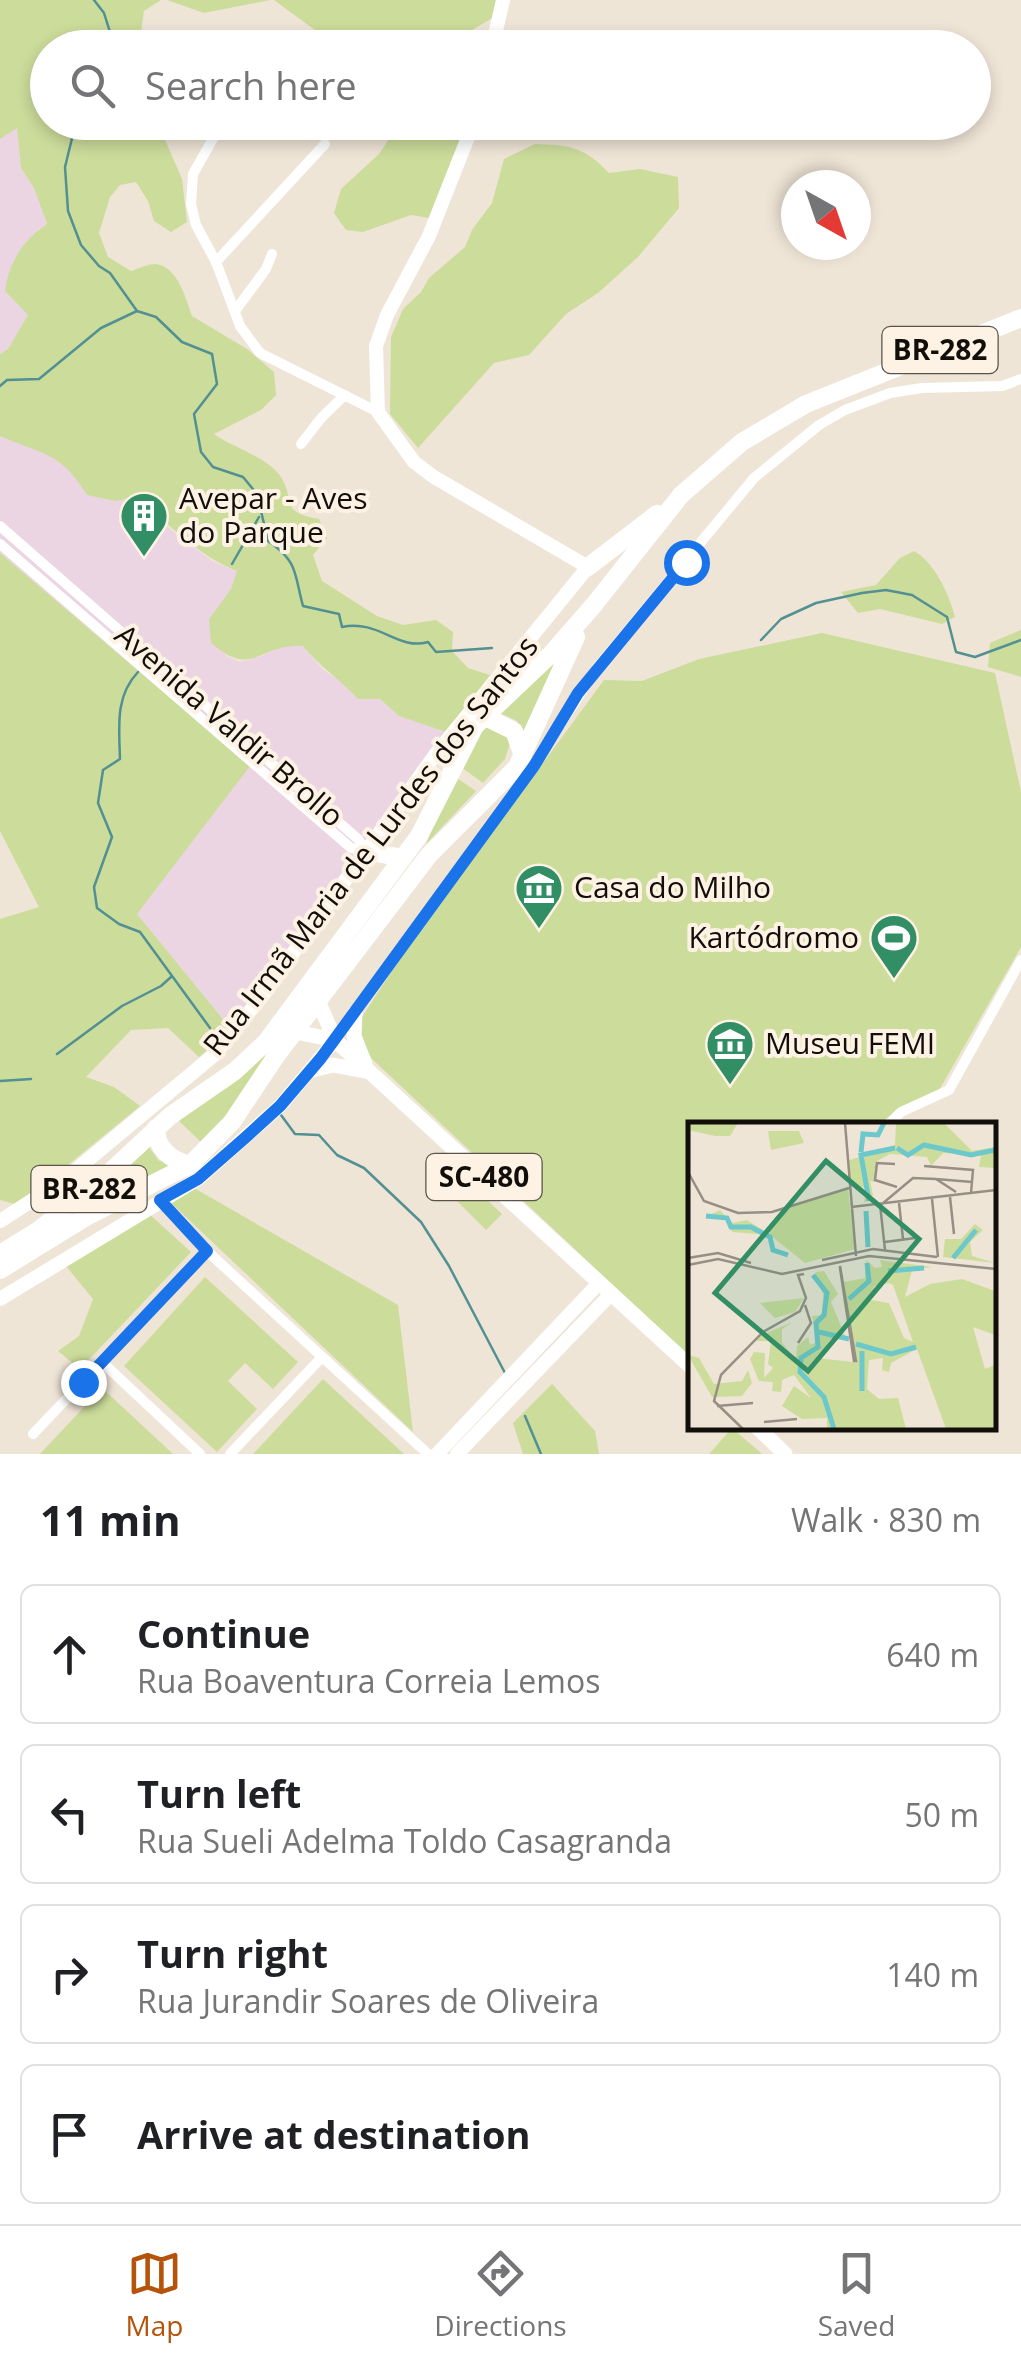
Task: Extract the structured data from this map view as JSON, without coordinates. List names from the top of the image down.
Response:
{
  "streets": {
    "highway": ["BR-282"],
    "main road": ["SC-480"],
    "street": ["Avenida Valdir Brollo", "Rua Irmã Maria de Lurdes dos Santos"]
  },
  "crossings": [
    ["BR-282", "SC-480"],
    ["Avenida Valdir Brollo", "Rua Irmã Maria de Lurdes dos Santos"]
  ],
  "places": {
    "building": ["Avepar - Aves do Parque"],
    "museum": ["Casa do Milho", "Museu FEMI"],
    "sports": ["Kartódromo"]
  },
  "north": "bottom right",
  "page": {
    "search": "Search here",
    "heading": ["11 min", "Walk · 830 m"],
    "list": [
      ["Continue", "Rua Boaventura Correia Lemos", "640 m"],
      ["Turn left", "Rua Sueli Adelma Toldo Casagranda", "50 m"],
      ["Turn right", "Rua Jurandir Soares de Oliveira", "140 m"],
      "Arrive at destination"
    ],
    "nav": ["Map", "Directions", "Saved"]
  }
}
